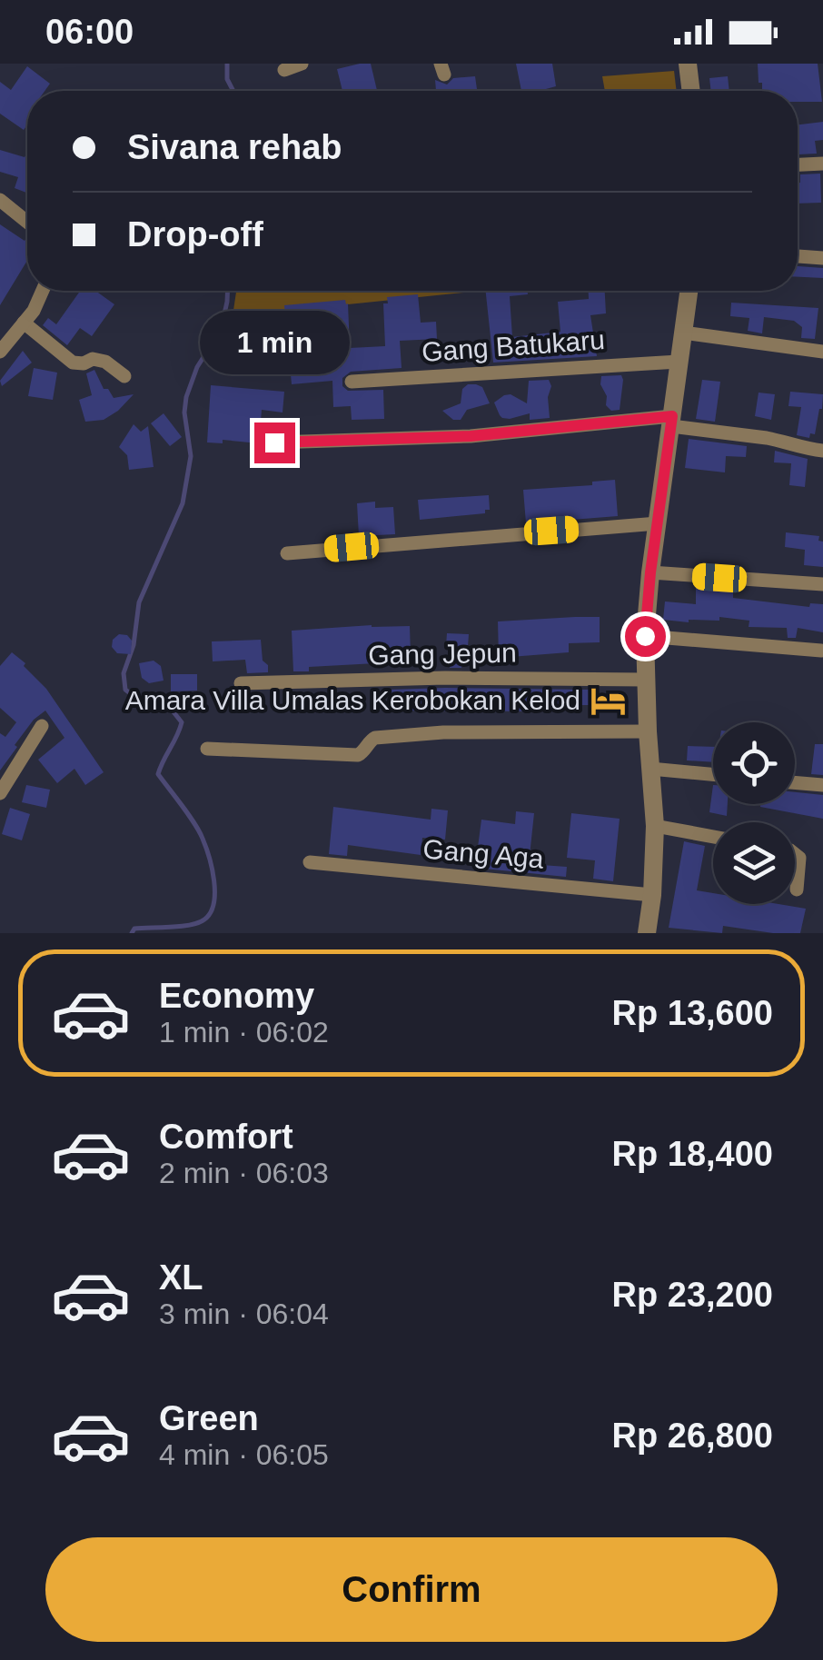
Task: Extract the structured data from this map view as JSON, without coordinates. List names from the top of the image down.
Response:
{
  "streets": {
    "street": ["Gang Batukaru", "Gang Jepun", "Gang Aga"]
  },
  "places": {
    "hotel": ["Amara Villa Umalas Kerobokan Kelod"]
  },
  "page": {
    "status": "06:00",
    "banner": ["Sivana rehab", "Drop-off"],
    "bubble": "1 min",
    "list": [
      {
        "name": "Economy",
        "note": "1 min · 06:02",
        "value": "Rp 13,600"
      },
      {
        "name": "Comfort",
        "note": "2 min · 06:03",
        "value": "Rp 18,400"
      },
      {
        "name": "XL",
        "note": "3 min · 06:04",
        "value": "Rp 23,200"
      },
      {
        "name": "Green",
        "note": "4 min · 06:05",
        "value": "Rp 26,800"
      }
    ],
    "buttons": "Confirm"
  }
}
